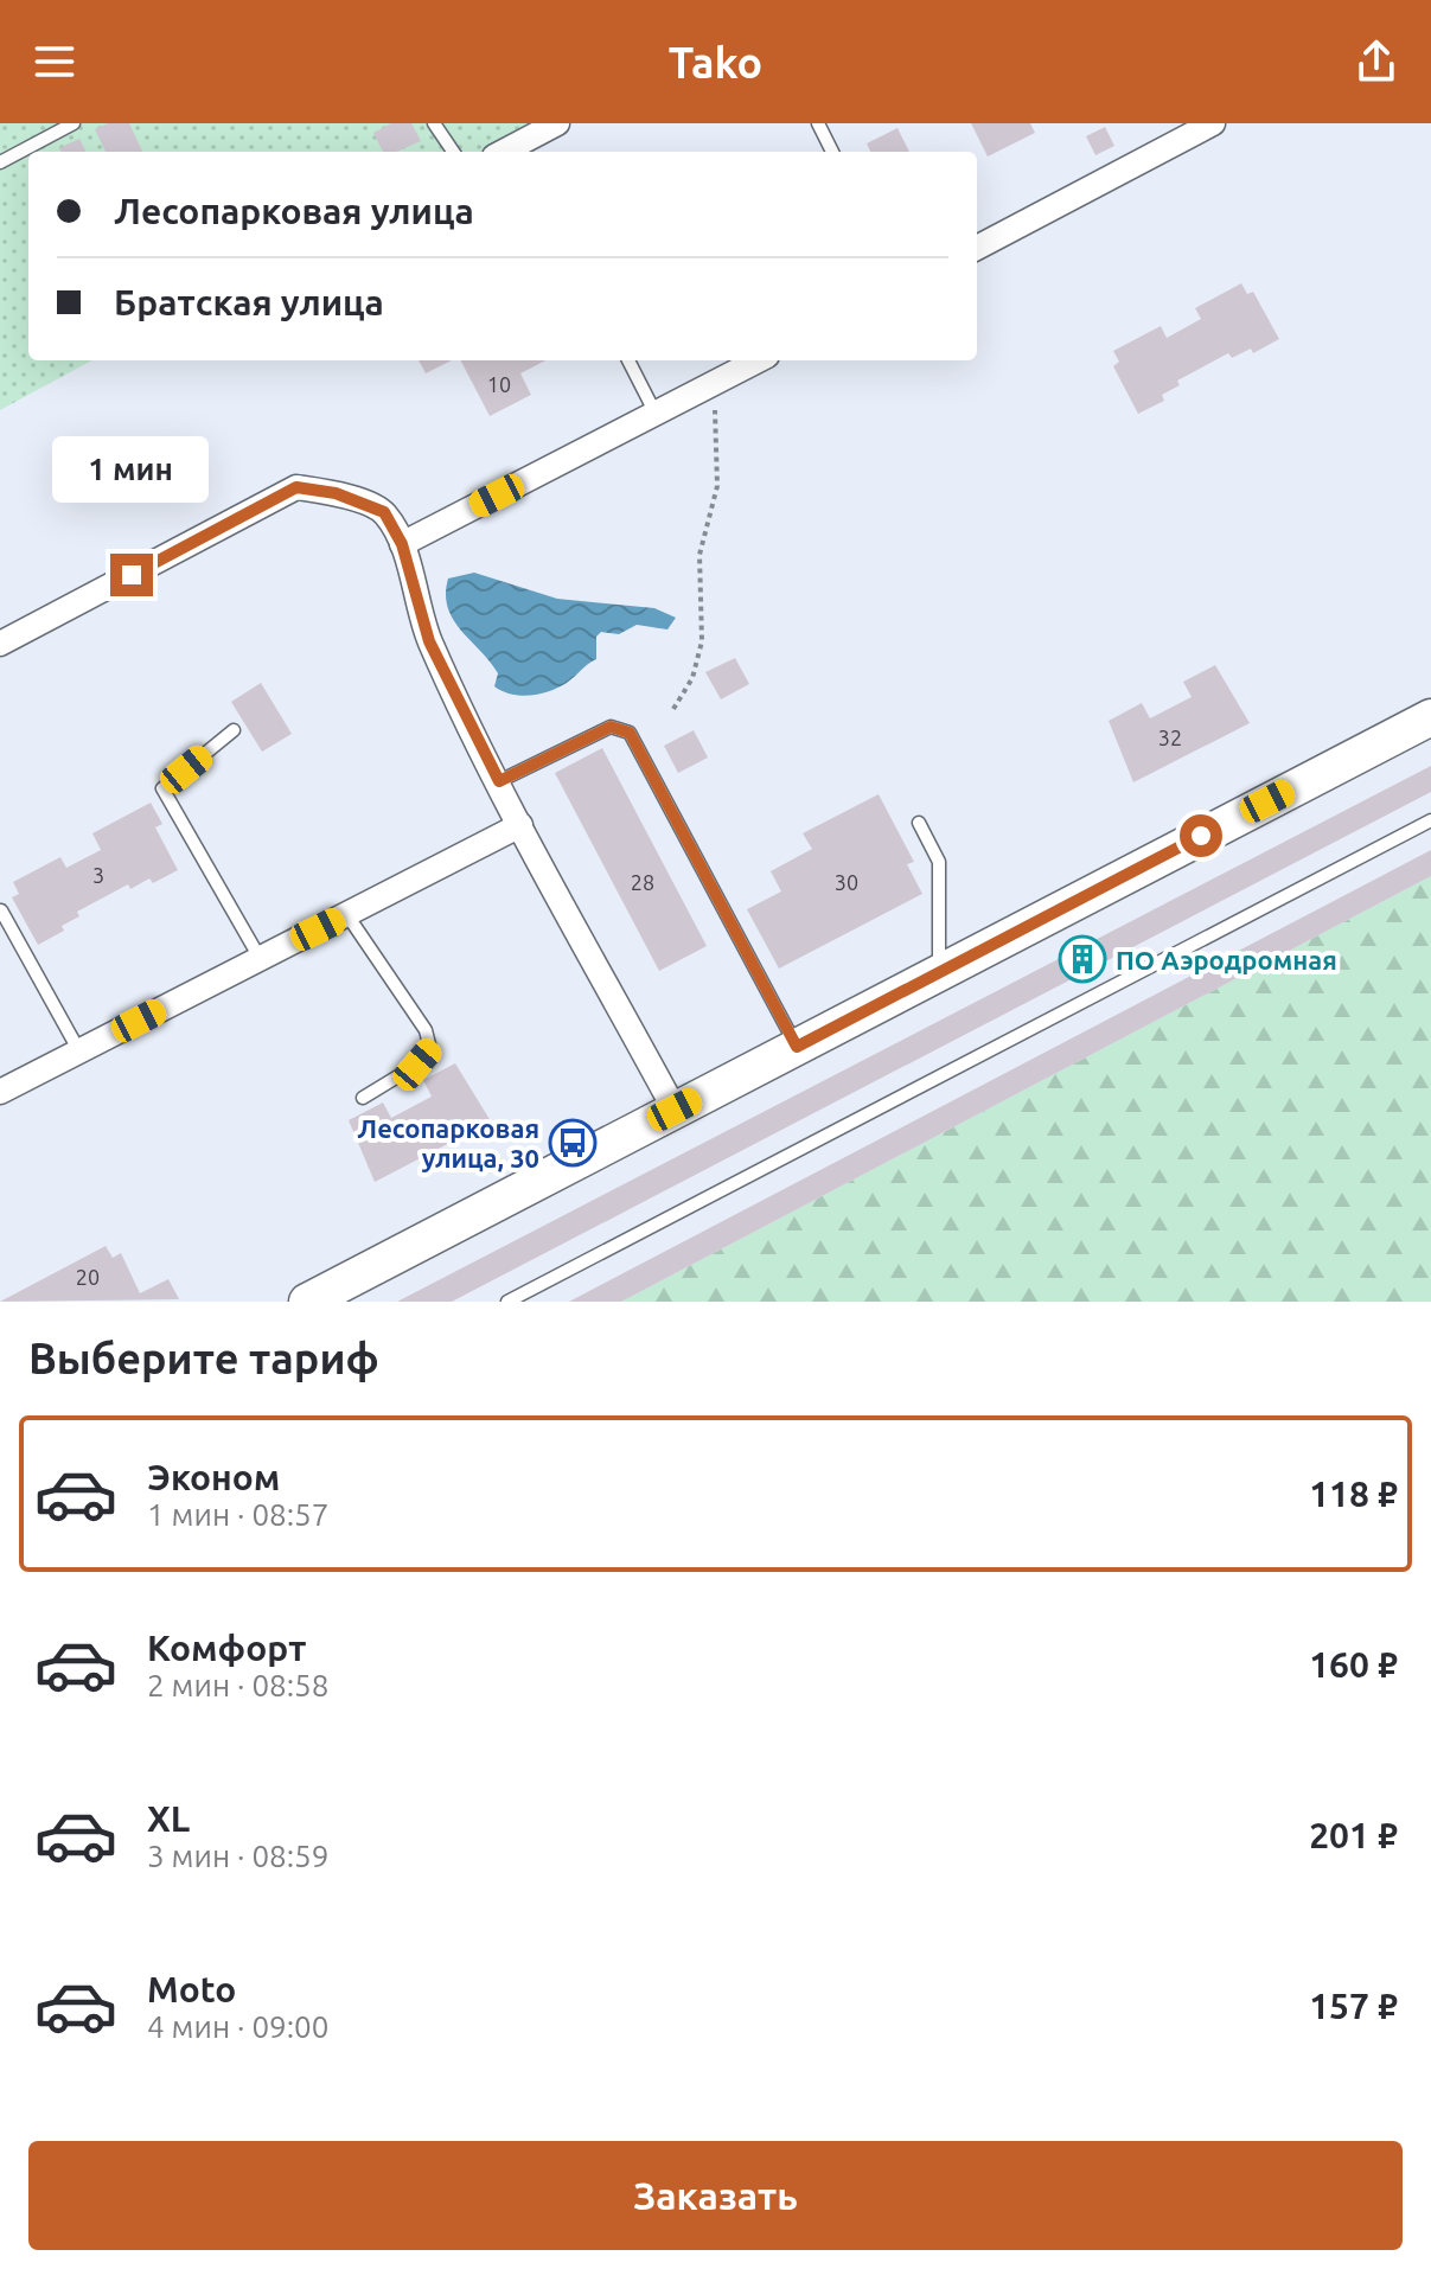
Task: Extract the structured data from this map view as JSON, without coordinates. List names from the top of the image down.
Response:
{
  "places": {
    "building": ["ПО Аэродромная"],
    "bus stop": ["Лесопарковая улица, 30"]
  },
  "house_numbers": [
    "10",
    "32",
    "3",
    "28",
    "30",
    "20"
  ],
  "page": {
    "header": "Tako",
    "banner": ["Лесопарковая улица", "Братская улица"],
    "bubble": "1 мин",
    "heading": "Выберите тариф",
    "list": [
      {
        "name": "Эконом",
        "note": "1 мин · 08:57",
        "value": "118 ₽"
      },
      {
        "name": "Комфорт",
        "note": "2 мин · 08:58",
        "value": "160 ₽"
      },
      {
        "name": "XL",
        "note": "3 мин · 08:59",
        "value": "201 ₽"
      },
      {
        "name": "Moto",
        "note": "4 мин · 09:00",
        "value": "157 ₽"
      }
    ],
    "buttons": "Заказать"
  }
}
